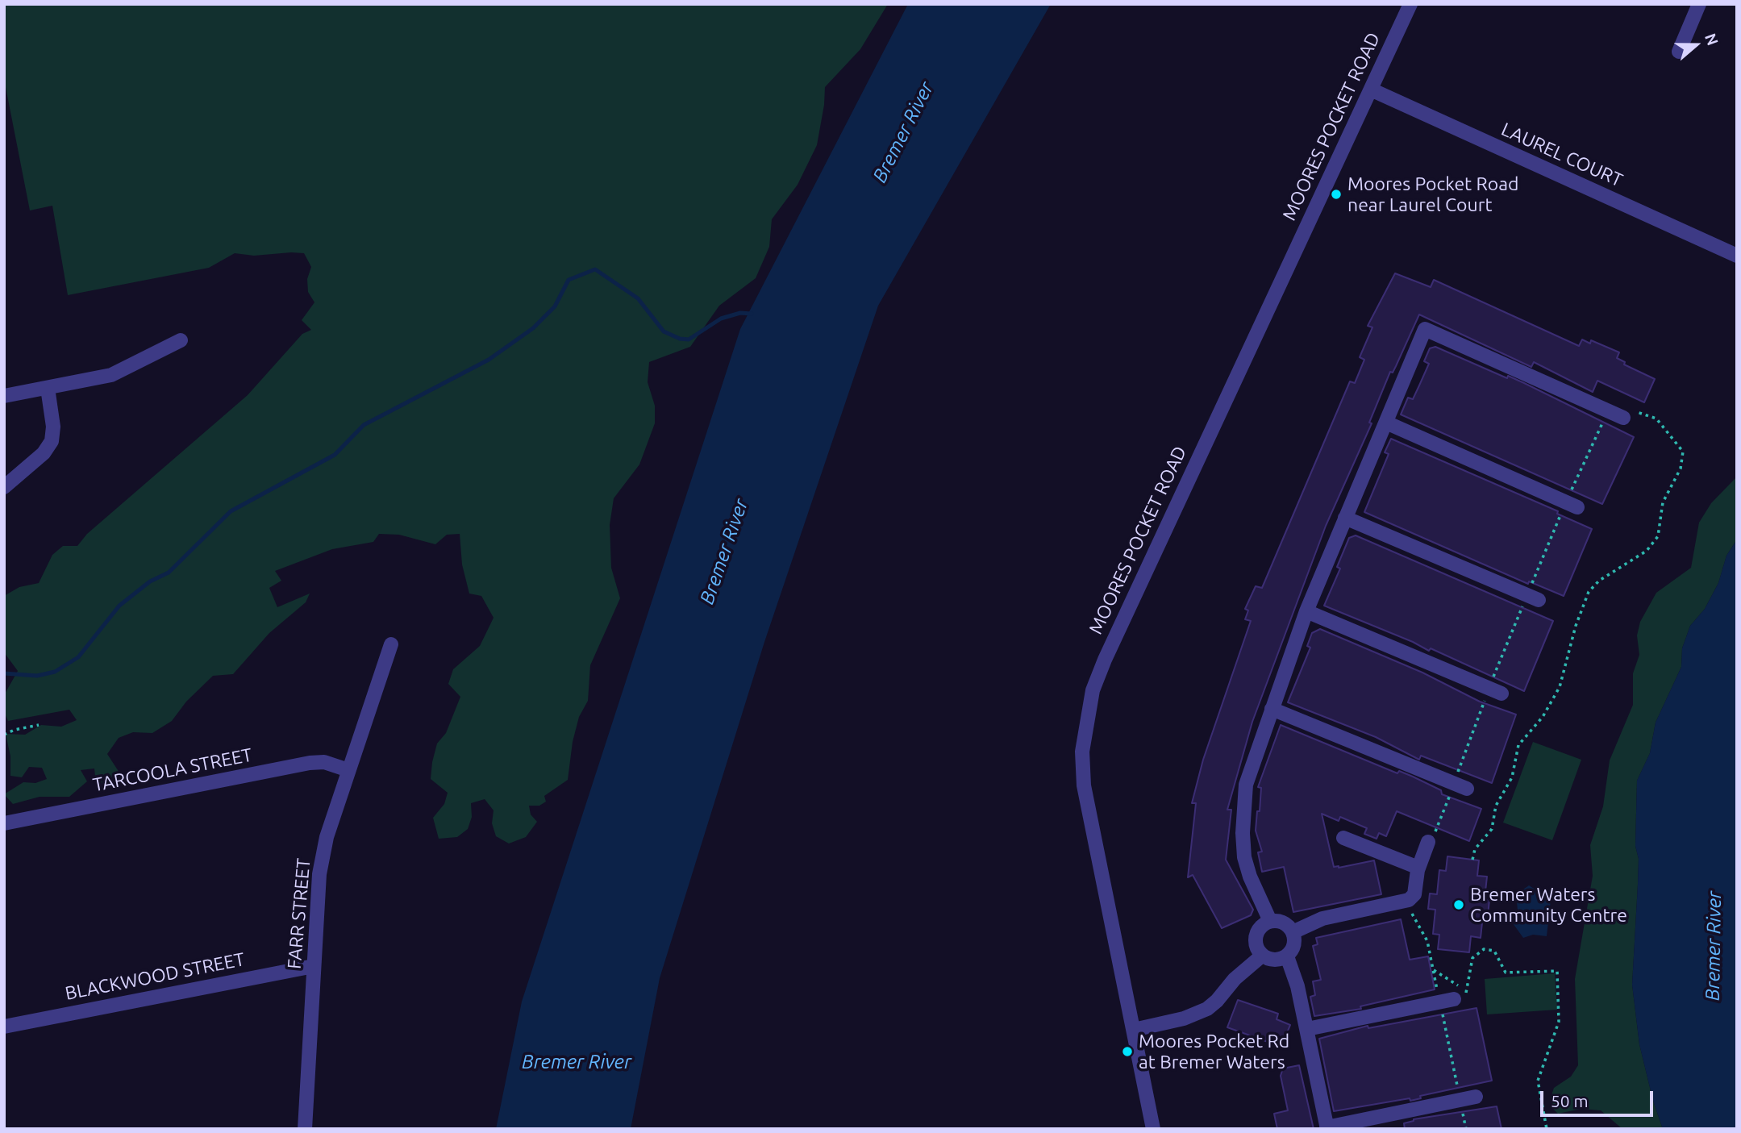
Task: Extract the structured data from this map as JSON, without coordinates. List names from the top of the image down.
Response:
{
  "streets": {
    "street": [
      "MOORES POCKET ROAD",
      "LAUREL COURT",
      "TARCOOLA STREET",
      "FARR STREET",
      "BLACKWOOD STREET"
    ]
  },
  "crossings": [
    ["MOORES POCKET ROAD", "LAUREL COURT"],
    ["TARCOOLA STREET", "FARR STREET"],
    ["FARR STREET", "BLACKWOOD STREET"]
  ],
  "water": ["Bremer River"],
  "places": ["Moores Pocket Road near Laurel Court", "Bremer Waters Community Centre", "Moores Pocket Rd at Bremer Waters"],
  "scale_bar": "50 m",
  "north": "right"
}
